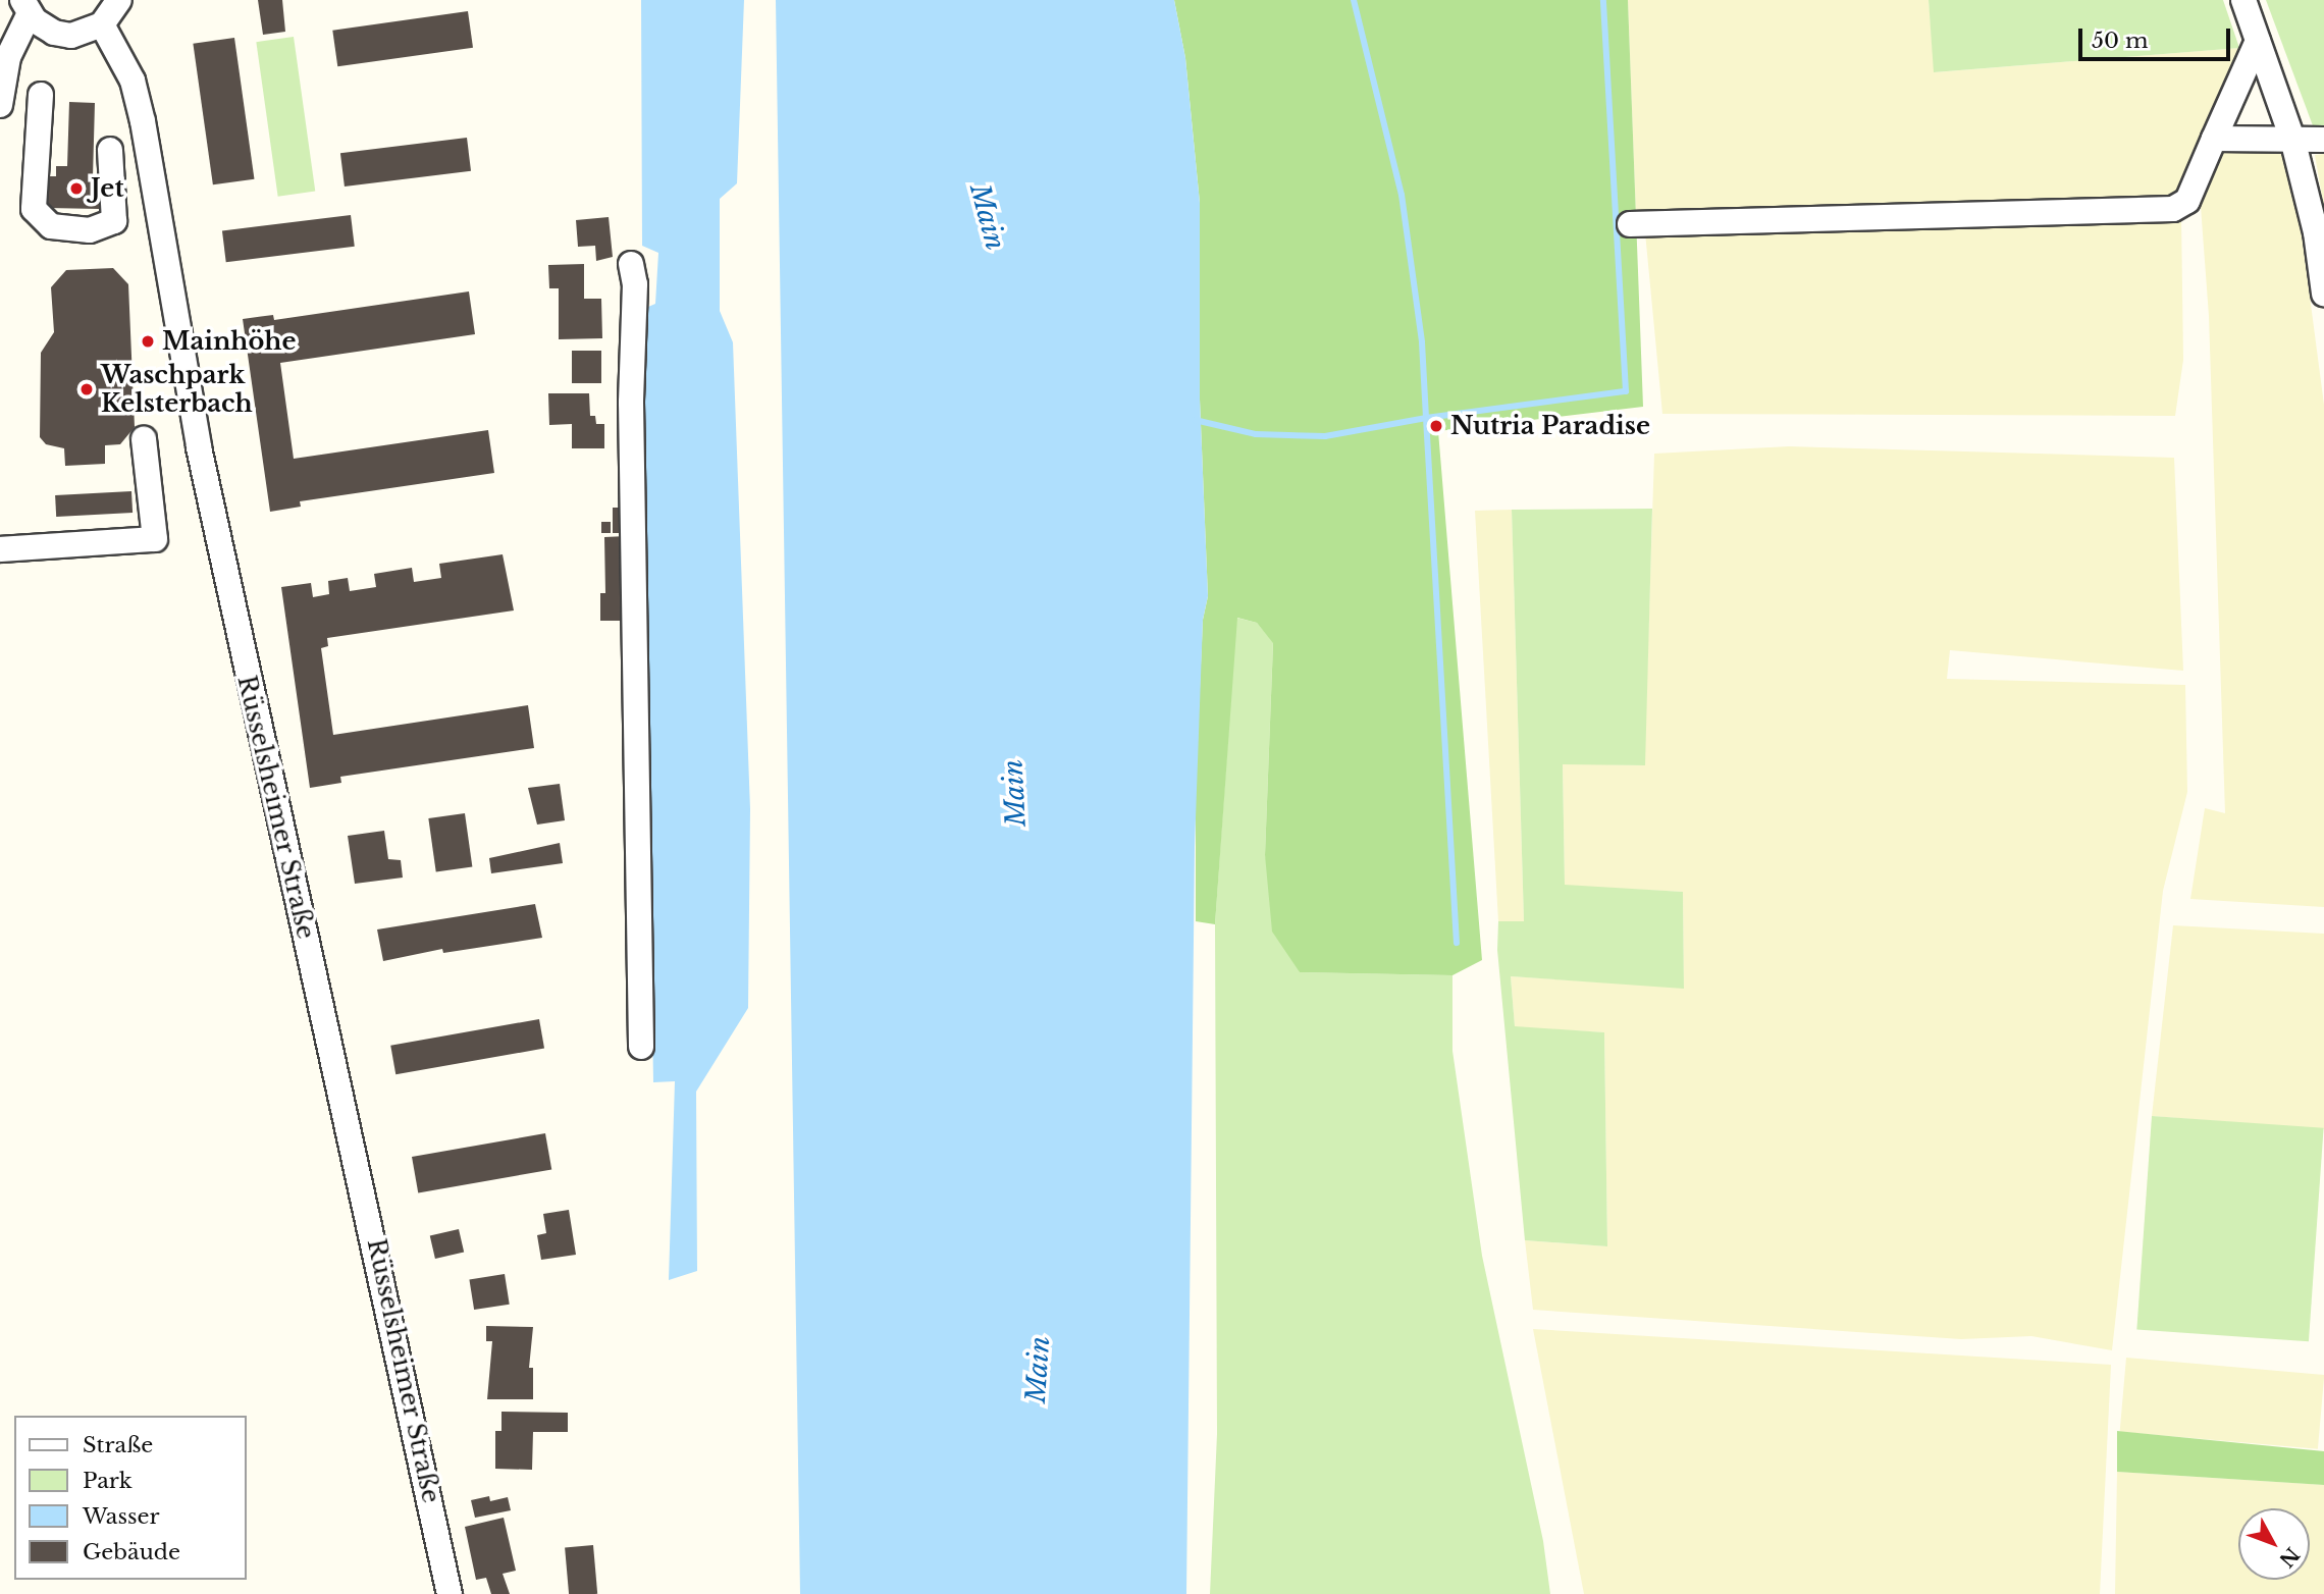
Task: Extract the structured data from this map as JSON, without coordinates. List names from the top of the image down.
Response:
{
  "streets": {
    "street": ["Rüsselsheimer Straße"]
  },
  "water": ["Main"],
  "places": [
    "Jet",
    "Mainhöhe",
    "Waschpark Kelsterbach",
    "Nutria Paradise"
  ],
  "legend": [
    "Straße",
    "Park",
    "Wasser",
    "Gebäude"
  ],
  "scale_bar": "50 m",
  "north": "bottom right"
}
